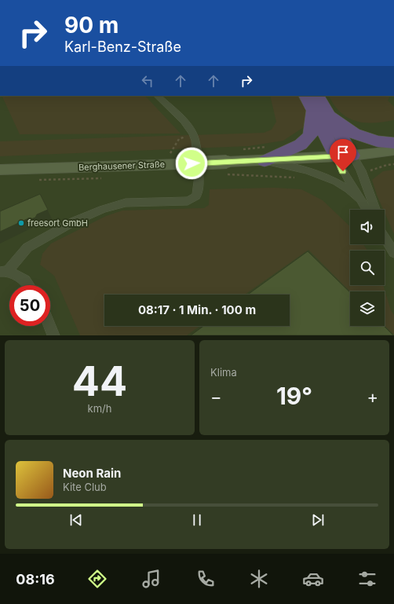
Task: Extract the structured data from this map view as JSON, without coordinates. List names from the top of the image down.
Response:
{
  "streets": {
    "main road": ["Berghausener Straße"]
  },
  "places": ["freesort GmbH"],
  "page": {
    "turn": ["90 m", "Karl-Benz-Straße"],
    "limit": "50",
    "trip": "08:17 · 1 Min. · 100 m",
    "tile": [
      ["44", "km/h"],
      "Klima"
    ],
    "heat": ["−", "19°", "+"],
    "song": ["Neon Rain", "Kite Club"],
    "tabs": "08:16"
  }
}
